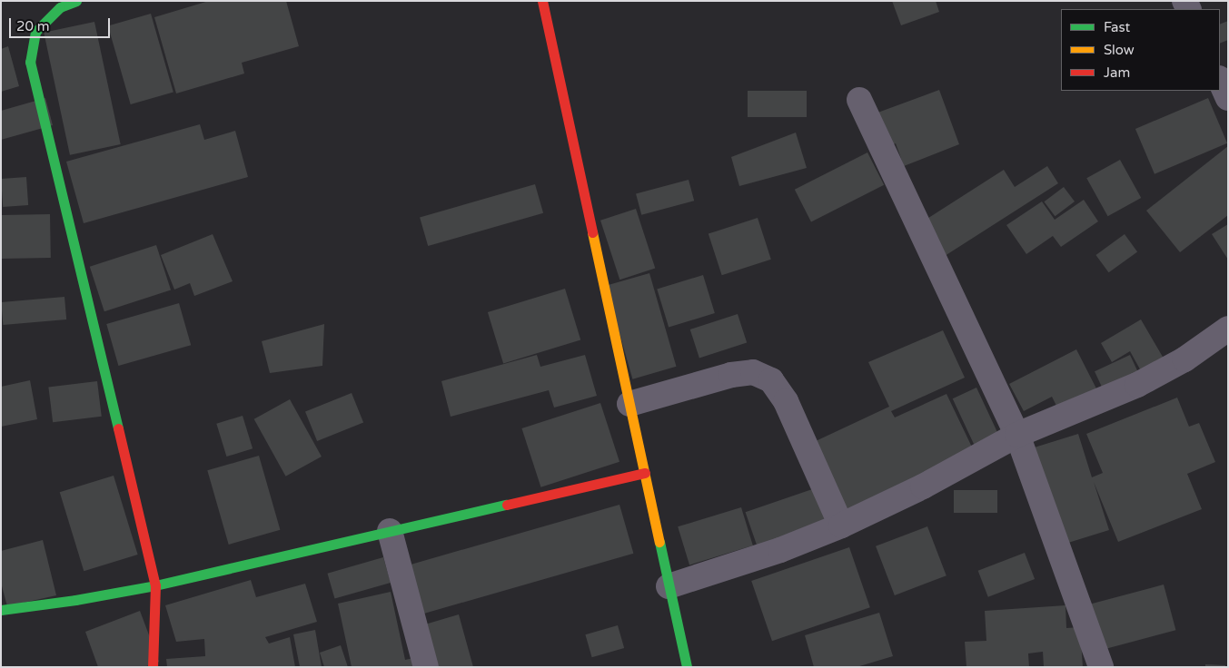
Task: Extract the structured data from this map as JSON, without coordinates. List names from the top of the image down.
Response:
{
  "legend": ["Fast", "Slow", "Jam"],
  "scale_bar": "20 m"
}
